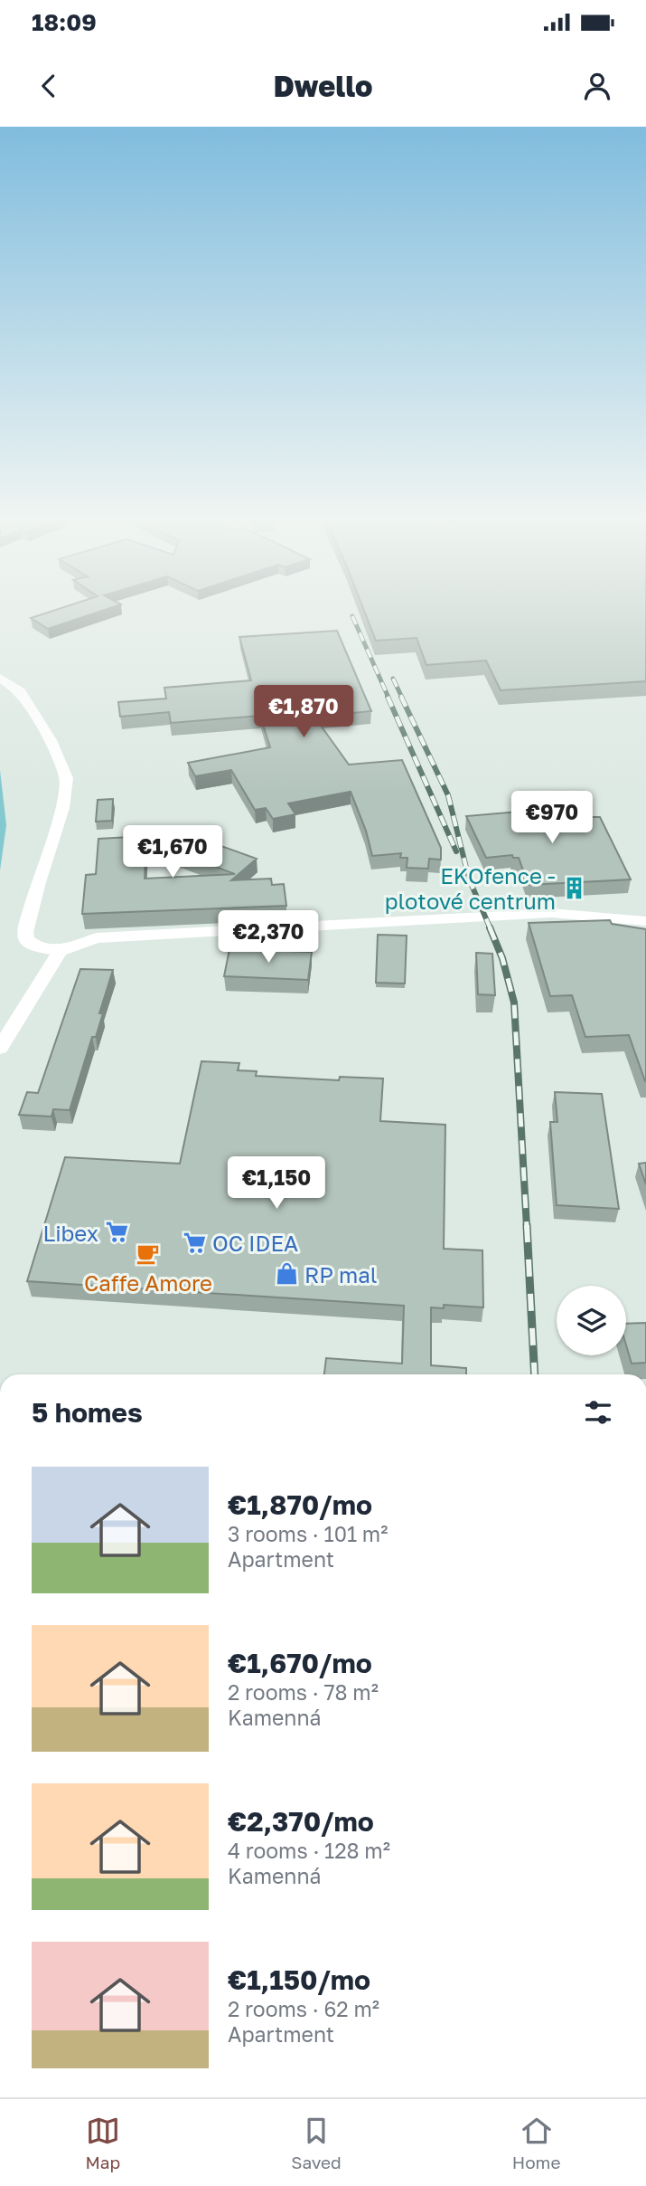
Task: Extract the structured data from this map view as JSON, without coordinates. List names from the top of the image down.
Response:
{
  "places": {
    "building": ["EKOfence - plotové centrum"],
    "supermarket": ["Libex", "OC IDEA"],
    "cafe": ["Caffe Amore"],
    "shop": ["RP mal"]
  },
  "page": {
    "status": "18:09",
    "header": "Dwello",
    "price": [
      "€1,870",
      "€970",
      "€1,670",
      "€2,370",
      "€1,150"
    ],
    "heading": "5 homes",
    "list": [
      {
        "name": "€1,870/mo",
        "note": "3 rooms · 101 m² · Apartment"
      },
      {
        "name": "€1,670/mo",
        "note": "2 rooms · 78 m² · Kamenná"
      },
      {
        "name": "€2,370/mo",
        "note": "4 rooms · 128 m² · Kamenná"
      },
      {
        "name": "€1,150/mo",
        "note": "2 rooms · 62 m² · Apartment"
      }
    ],
    "tabs": ["Map", "Saved", "Home"]
  }
}
